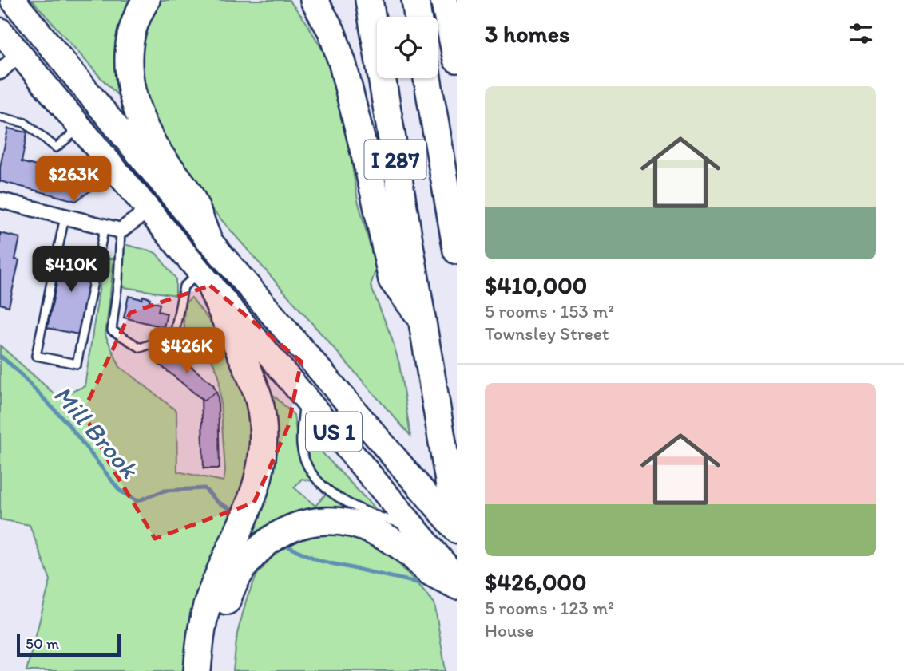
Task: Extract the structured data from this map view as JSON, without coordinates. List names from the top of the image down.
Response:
{
  "streets": {
    "highway": ["I 287", "US 1"]
  },
  "crossings": [
    ["I 287", "US 1"]
  ],
  "water": ["Mill Brook"],
  "scale_bar": "50 m",
  "page": {
    "heading": "3 homes",
    "list": [
      {
        "name": "$410,000",
        "note": "5 rooms · 153 m² · Townsley Street"
      },
      {
        "name": "$426,000",
        "note": "5 rooms · 123 m² · House"
      }
    ],
    "price": ["$263K", "$410K", "$426K"],
    "scale": "50 m"
  }
}
